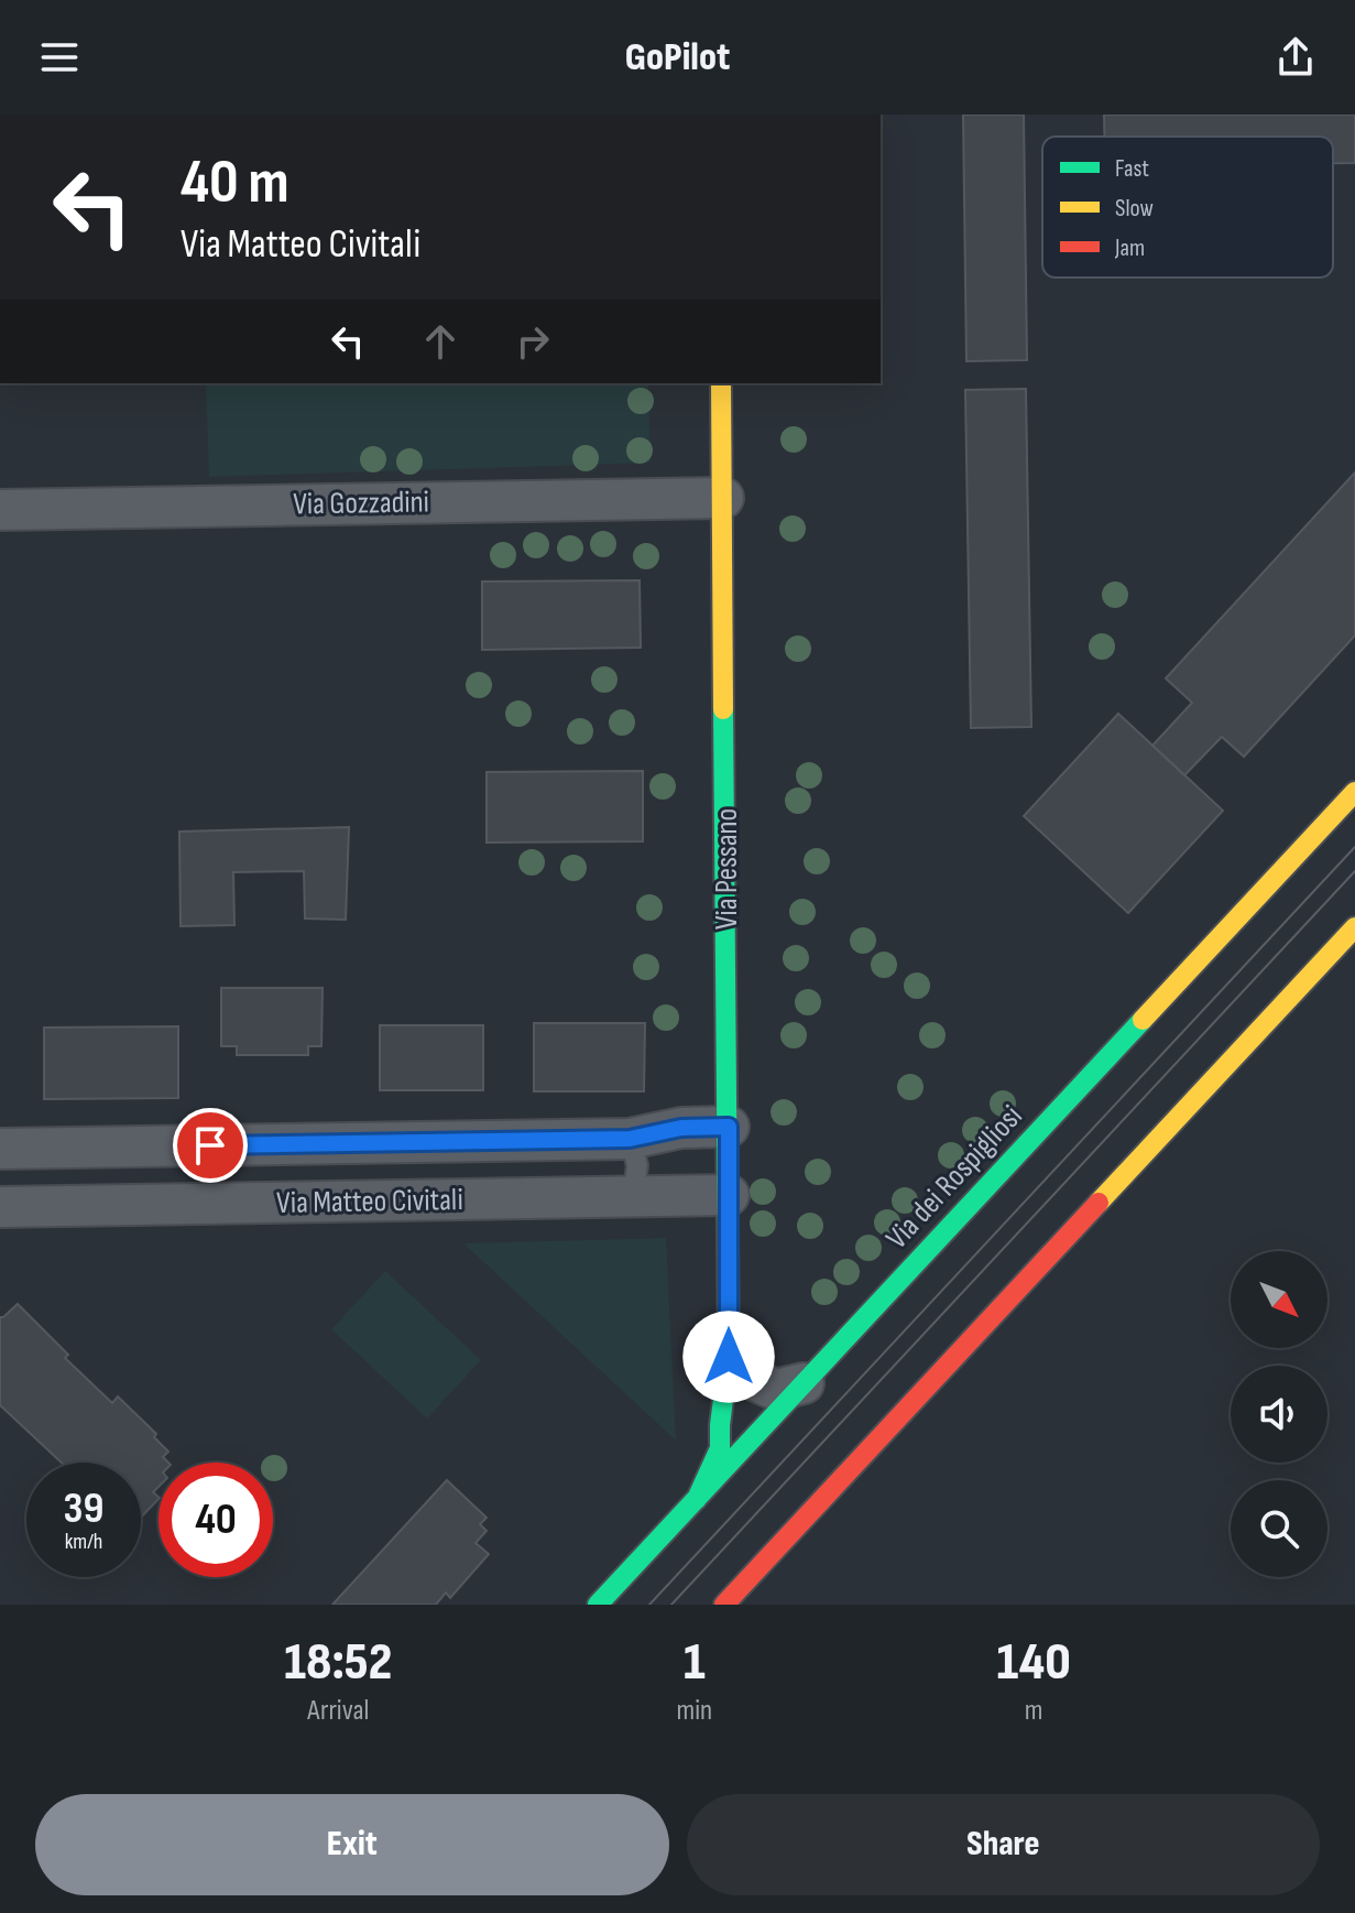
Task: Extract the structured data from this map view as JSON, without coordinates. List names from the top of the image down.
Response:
{
  "streets": {
    "main road": ["Via Pessano", "Via dei Rospigliosi"],
    "street": ["Via Gozzadini", "Via Matteo Civitali"]
  },
  "crossings": [
    ["Via Gozzadini", "Via Pessano"],
    ["Via Pessano", "Via dei Rospigliosi"],
    ["Via Pessano", "Via Matteo Civitali"]
  ],
  "legend": ["Fast", "Slow", "Jam"],
  "north": "bottom right",
  "page": {
    "header": "GoPilot",
    "turn": ["40 m", "Via Matteo Civitali"],
    "speed": "39 km/h",
    "limit": "40",
    "eta": [
      "18:52",
      "Arrival",
      "1",
      "min",
      "140",
      "m"
    ],
    "buttons": ["Exit", "Share"]
  }
}
